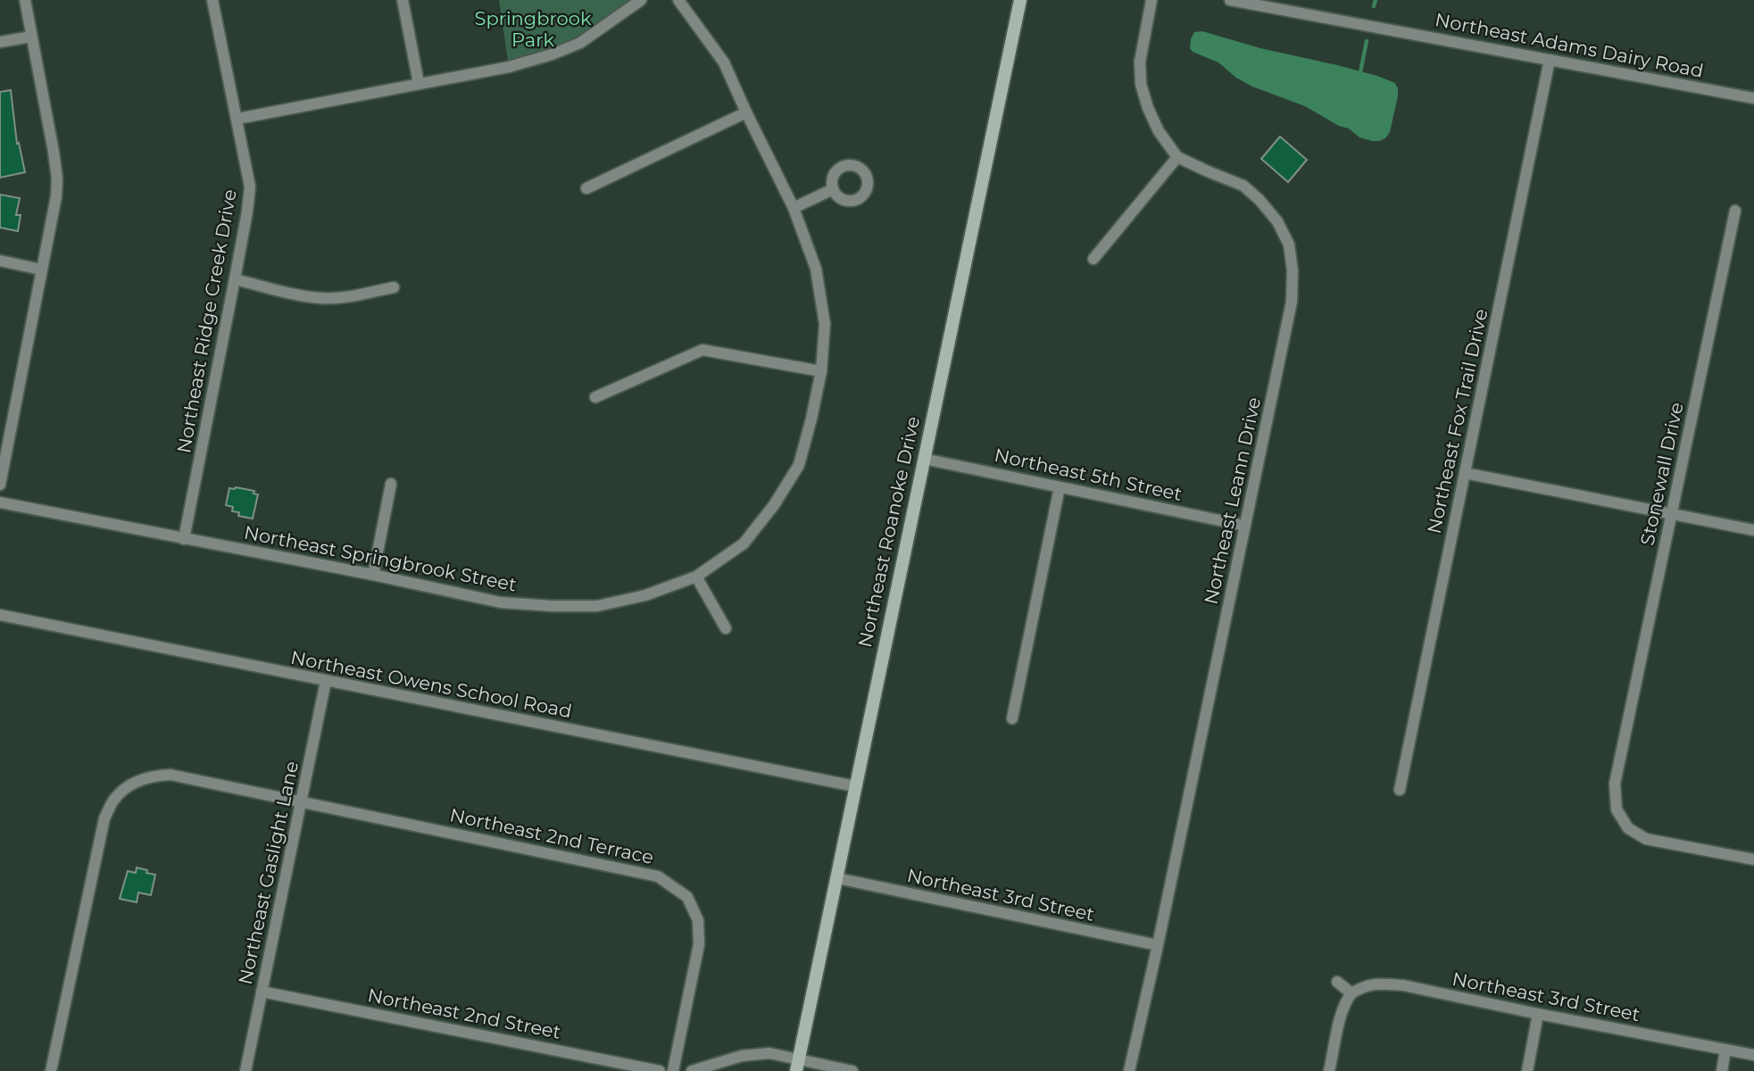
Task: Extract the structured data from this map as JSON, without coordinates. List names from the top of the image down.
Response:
{
  "streets": {
    "street": [
      "Northeast Adams Dairy Road",
      "Northeast Ridge Creek Drive",
      "Northeast Fox Trail Drive",
      "Stonewall Drive",
      "Northeast 5th Street",
      "Northeast Leann Drive",
      "Northeast Roanoke Drive",
      "Northeast Springbrook Street",
      "Northeast Owens School Road",
      "Northeast 2nd Terrace",
      "Northeast Gaslight Lane",
      "Northeast 3rd Street",
      "Northeast 2nd Street"
    ]
  },
  "crossings": [
    ["Northeast Adams Dairy Road", "Northeast Fox Trail Drive"],
    ["Northeast Ridge Creek Drive", "Northeast Springbrook Street"],
    ["Northeast 5th Street", "Northeast Leann Drive"],
    ["Northeast 5th Street", "Northeast Roanoke Drive"],
    ["Northeast Leann Drive", "Northeast 3rd Street"],
    ["Northeast Roanoke Drive", "Northeast Owens School Road"],
    ["Northeast Roanoke Drive", "Northeast 3rd Street"],
    ["Northeast Owens School Road", "Northeast Gaslight Lane"],
    ["Northeast 2nd Terrace", "Northeast Gaslight Lane"],
    ["Northeast Gaslight Lane", "Northeast 2nd Street"]
  ],
  "parks": ["Springbrook Park"]
}
